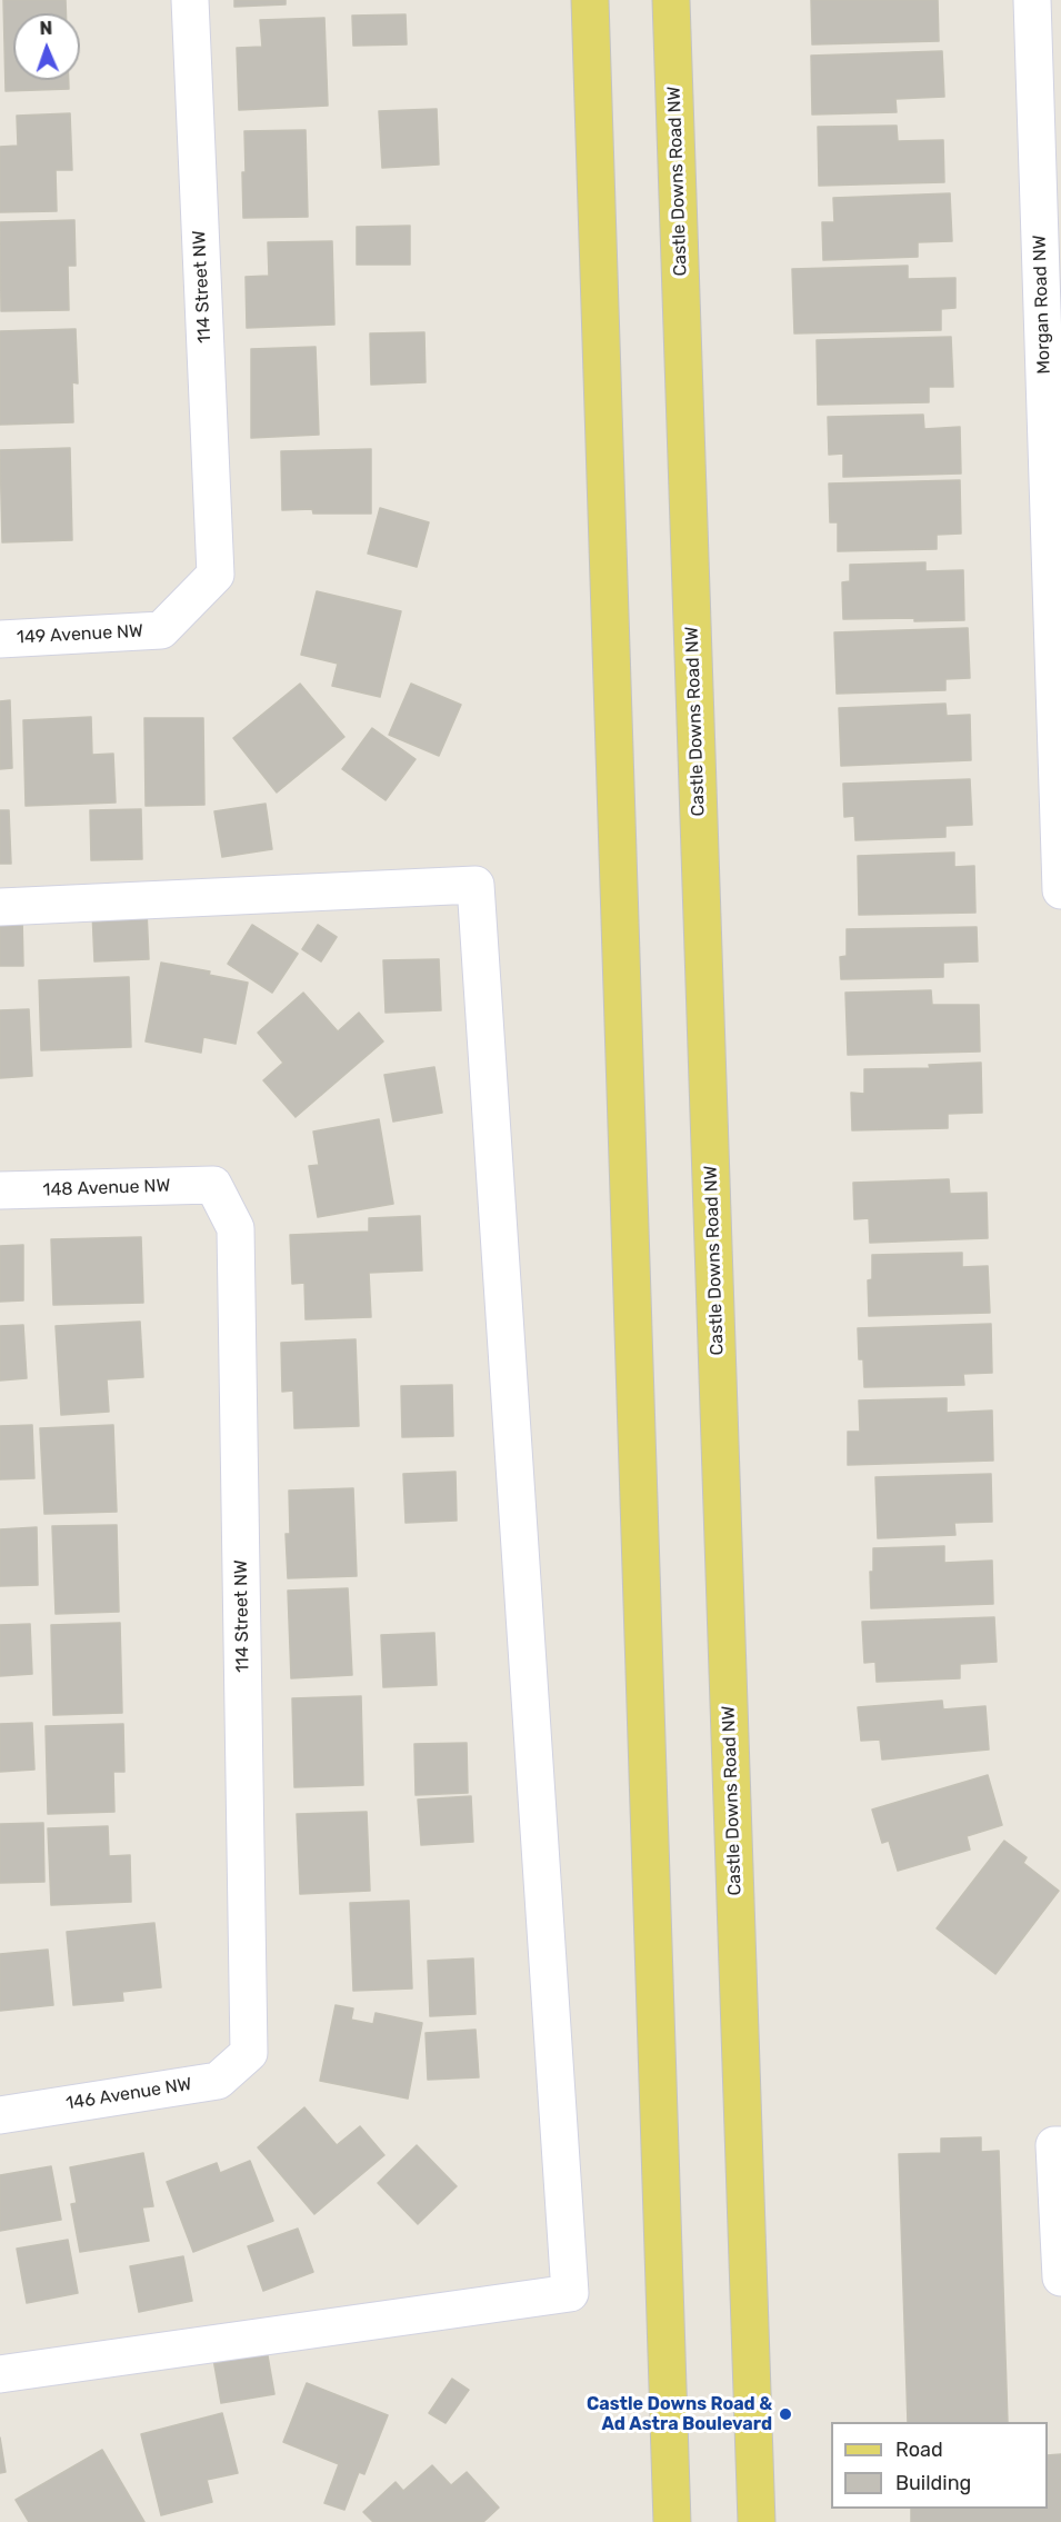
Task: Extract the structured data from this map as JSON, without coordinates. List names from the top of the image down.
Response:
{
  "streets": {
    "main road": ["Castle Downs Road NW"],
    "street": [
      "114 Street NW",
      "Morgan Road NW",
      "149 Avenue NW",
      "148 Avenue NW",
      "146 Avenue NW"
    ]
  },
  "crossings": [
    ["114 Street NW", "149 Avenue NW"],
    ["114 Street NW", "148 Avenue NW"],
    ["114 Street NW", "146 Avenue NW"]
  ],
  "places": ["Castle Downs Road & Ad Astra Boulevard"],
  "legend": ["Road", "Building"],
  "north": "top"
}
